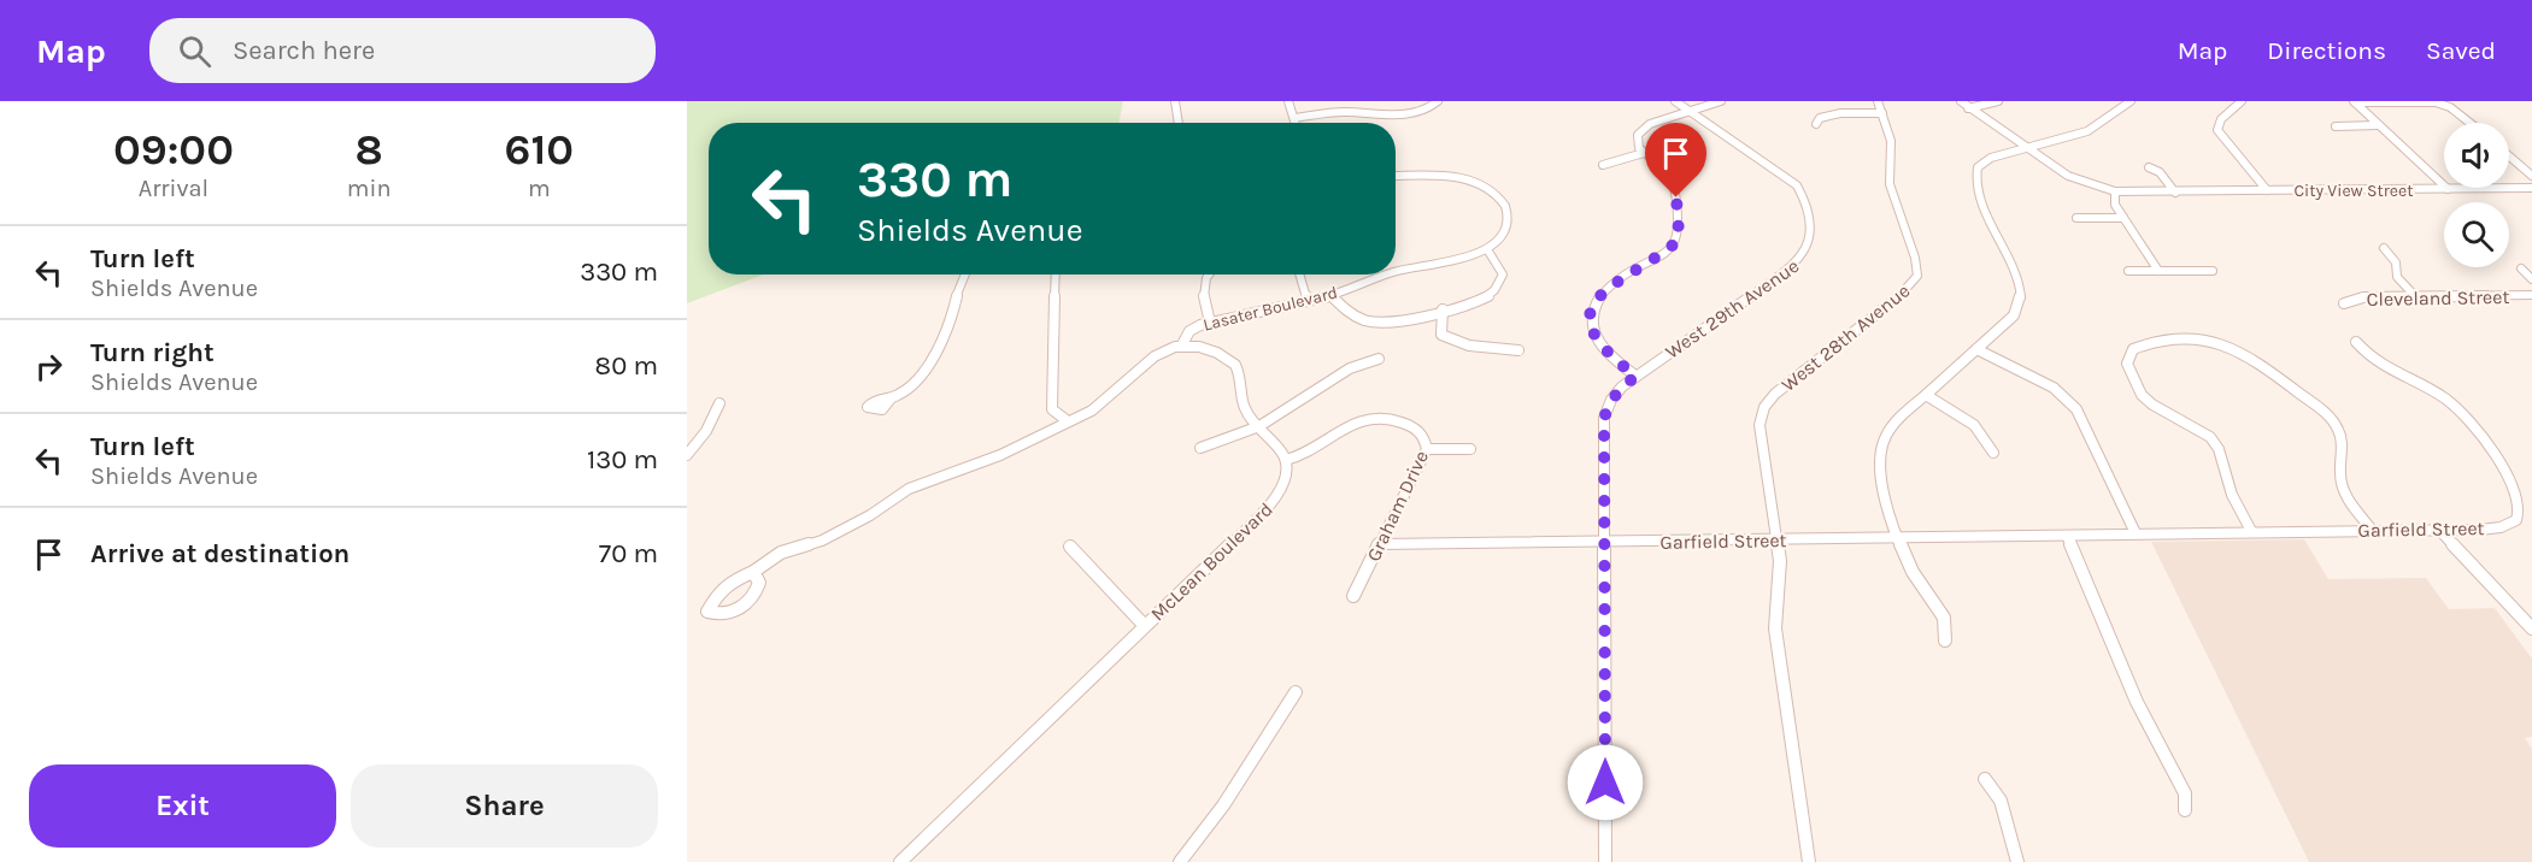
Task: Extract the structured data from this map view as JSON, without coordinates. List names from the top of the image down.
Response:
{
  "streets": {
    "street": [
      "City View Street",
      "Cleveland Street",
      "Lasater Boulevard",
      "West 29th Avenue",
      "West 28th Avenue",
      "Graham Drive",
      "Garfield Street",
      "McLean Boulevard"
    ]
  },
  "crossings": [
    ["West 29th Avenue", "Garfield Street"],
    ["West 28th Avenue", "Garfield Street"],
    ["Graham Drive", "Garfield Street"],
    ["Graham Drive", "McLean Boulevard"]
  ],
  "page": {
    "header": "Map",
    "search": "Search here",
    "nav": ["Map", "Directions", "Saved"],
    "eta": [
      "09:00",
      "Arrival",
      "8",
      "min",
      "610",
      "m"
    ],
    "turn": ["330 m", "Shields Avenue"],
    "list": [
      {
        "name": "Turn left",
        "note": "Shields Avenue",
        "value": "330 m"
      },
      {
        "name": "Turn right",
        "note": "Shields Avenue",
        "value": "80 m"
      },
      {
        "name": "Turn left",
        "note": "Shields Avenue",
        "value": "130 m"
      },
      {
        "name": "Arrive at destination",
        "value": "70 m"
      }
    ],
    "buttons": ["Exit", "Share"]
  }
}
